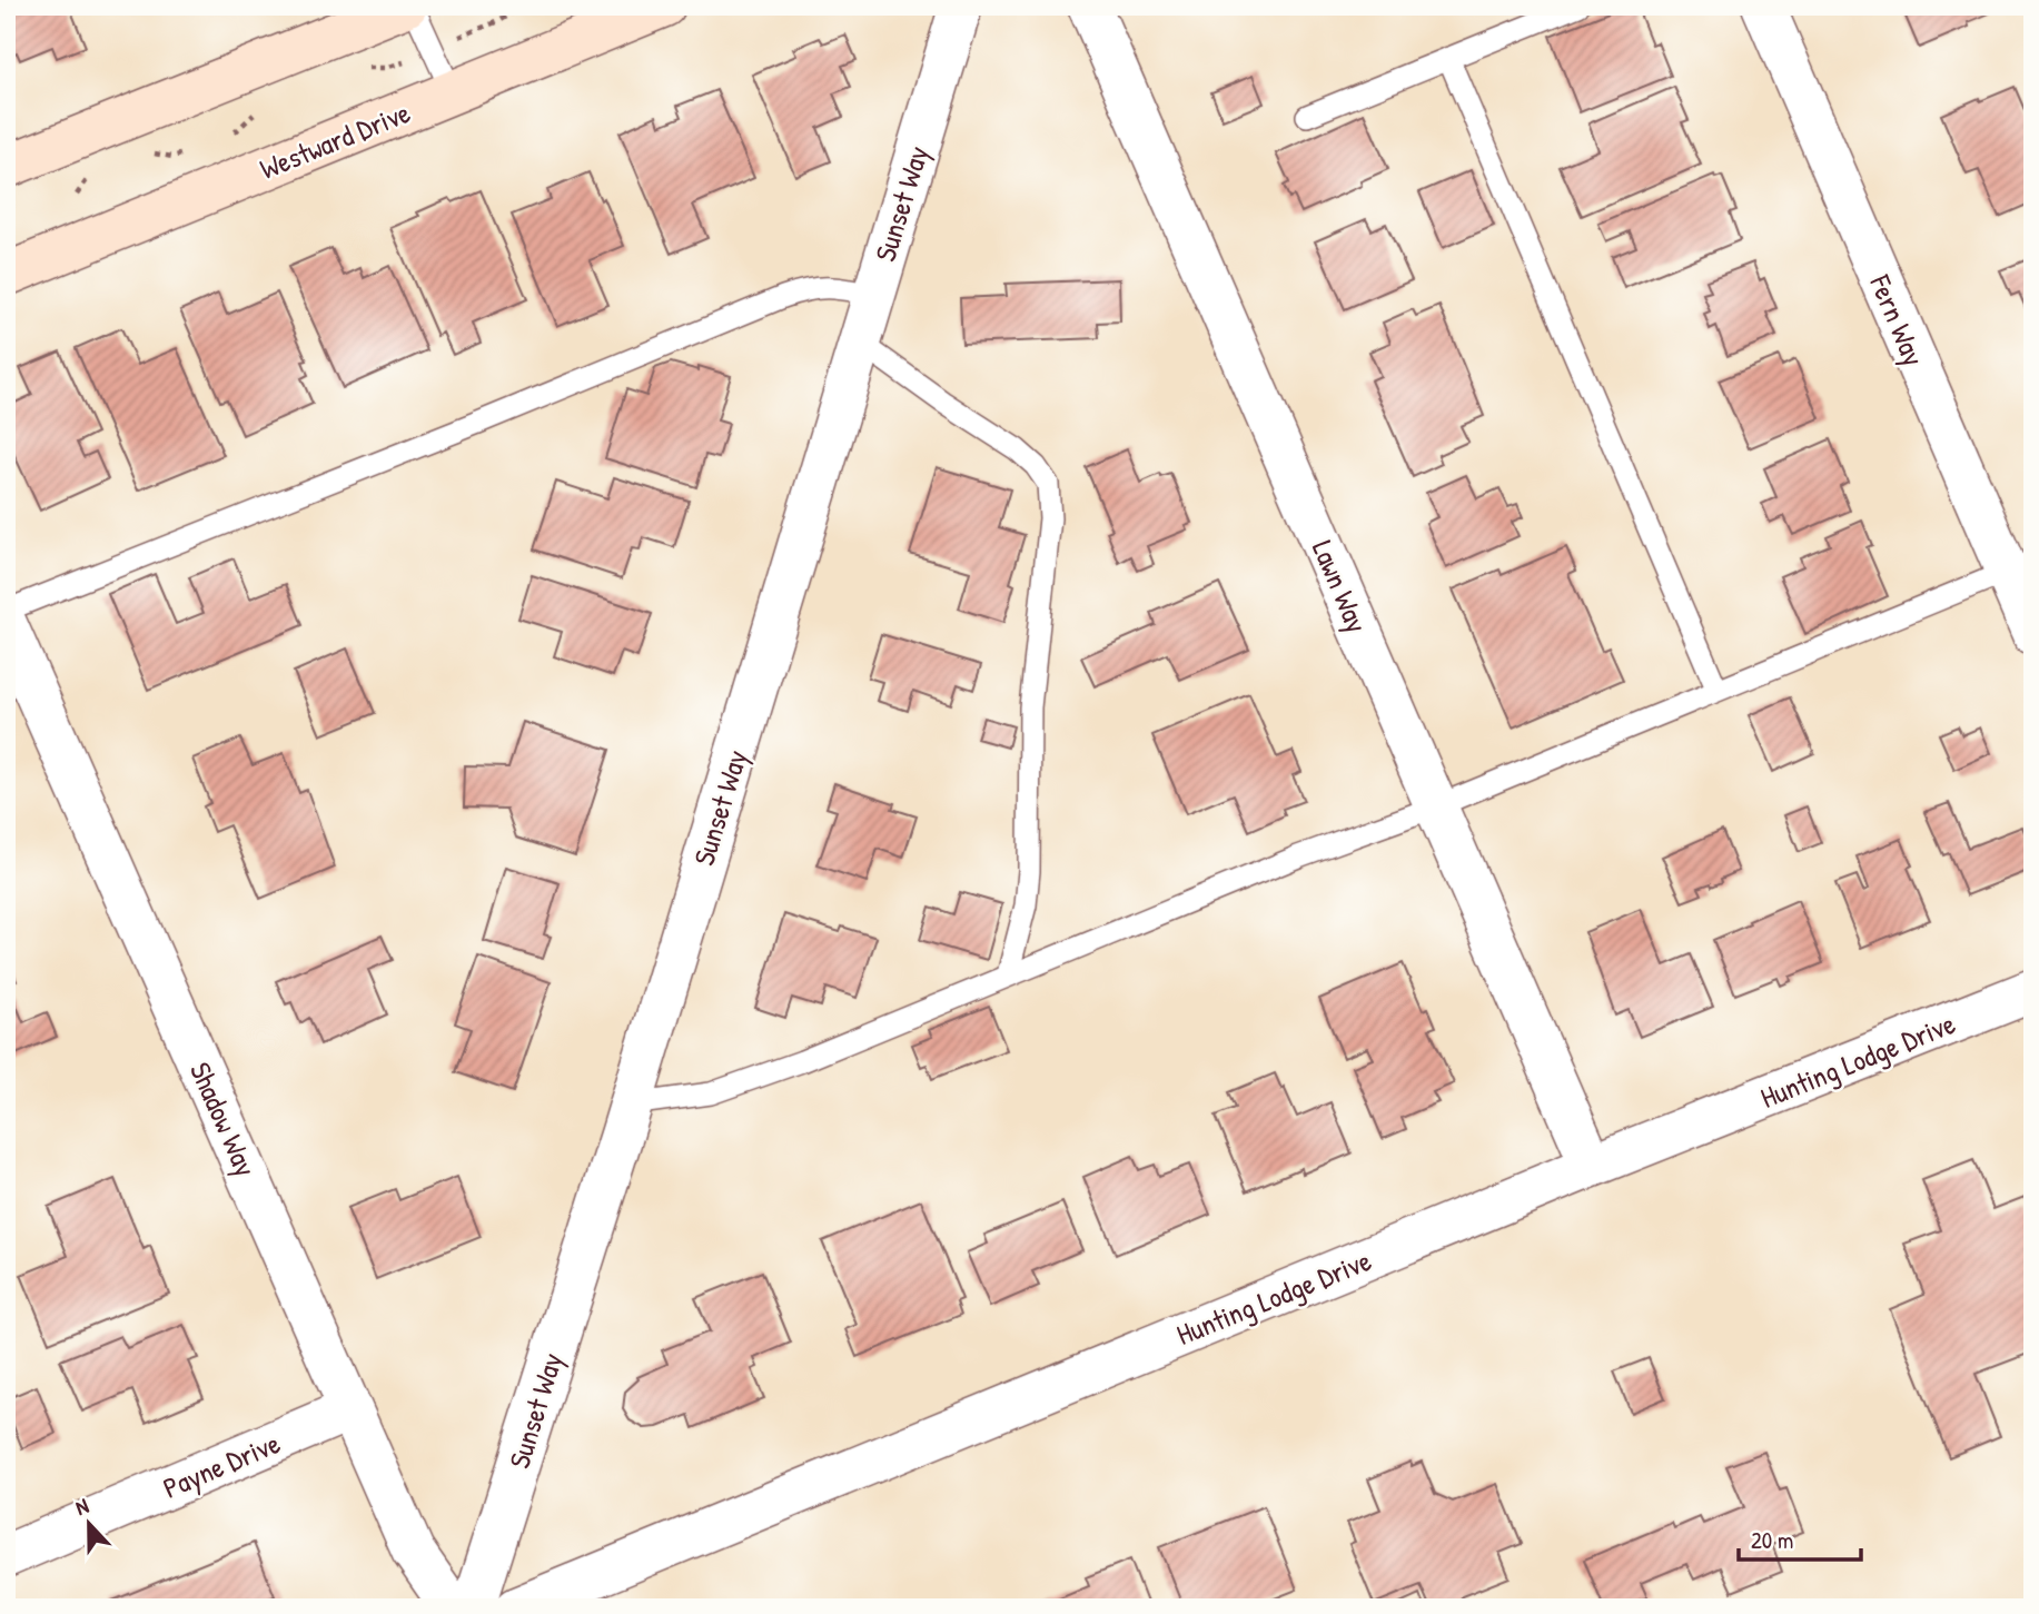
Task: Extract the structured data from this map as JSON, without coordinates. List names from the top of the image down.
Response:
{
  "streets": {
    "street": [
      "Westward Drive",
      "Sunset Way",
      "Fern Way",
      "Lawn Way",
      "Hunting Lodge Drive",
      "Shadow Way",
      "Payne Drive"
    ]
  },
  "crossings": [
    ["Lawn Way", "Hunting Lodge Drive"],
    ["Shadow Way", "Payne Drive"]
  ],
  "scale_bar": "20 m",
  "north": "top"
}
